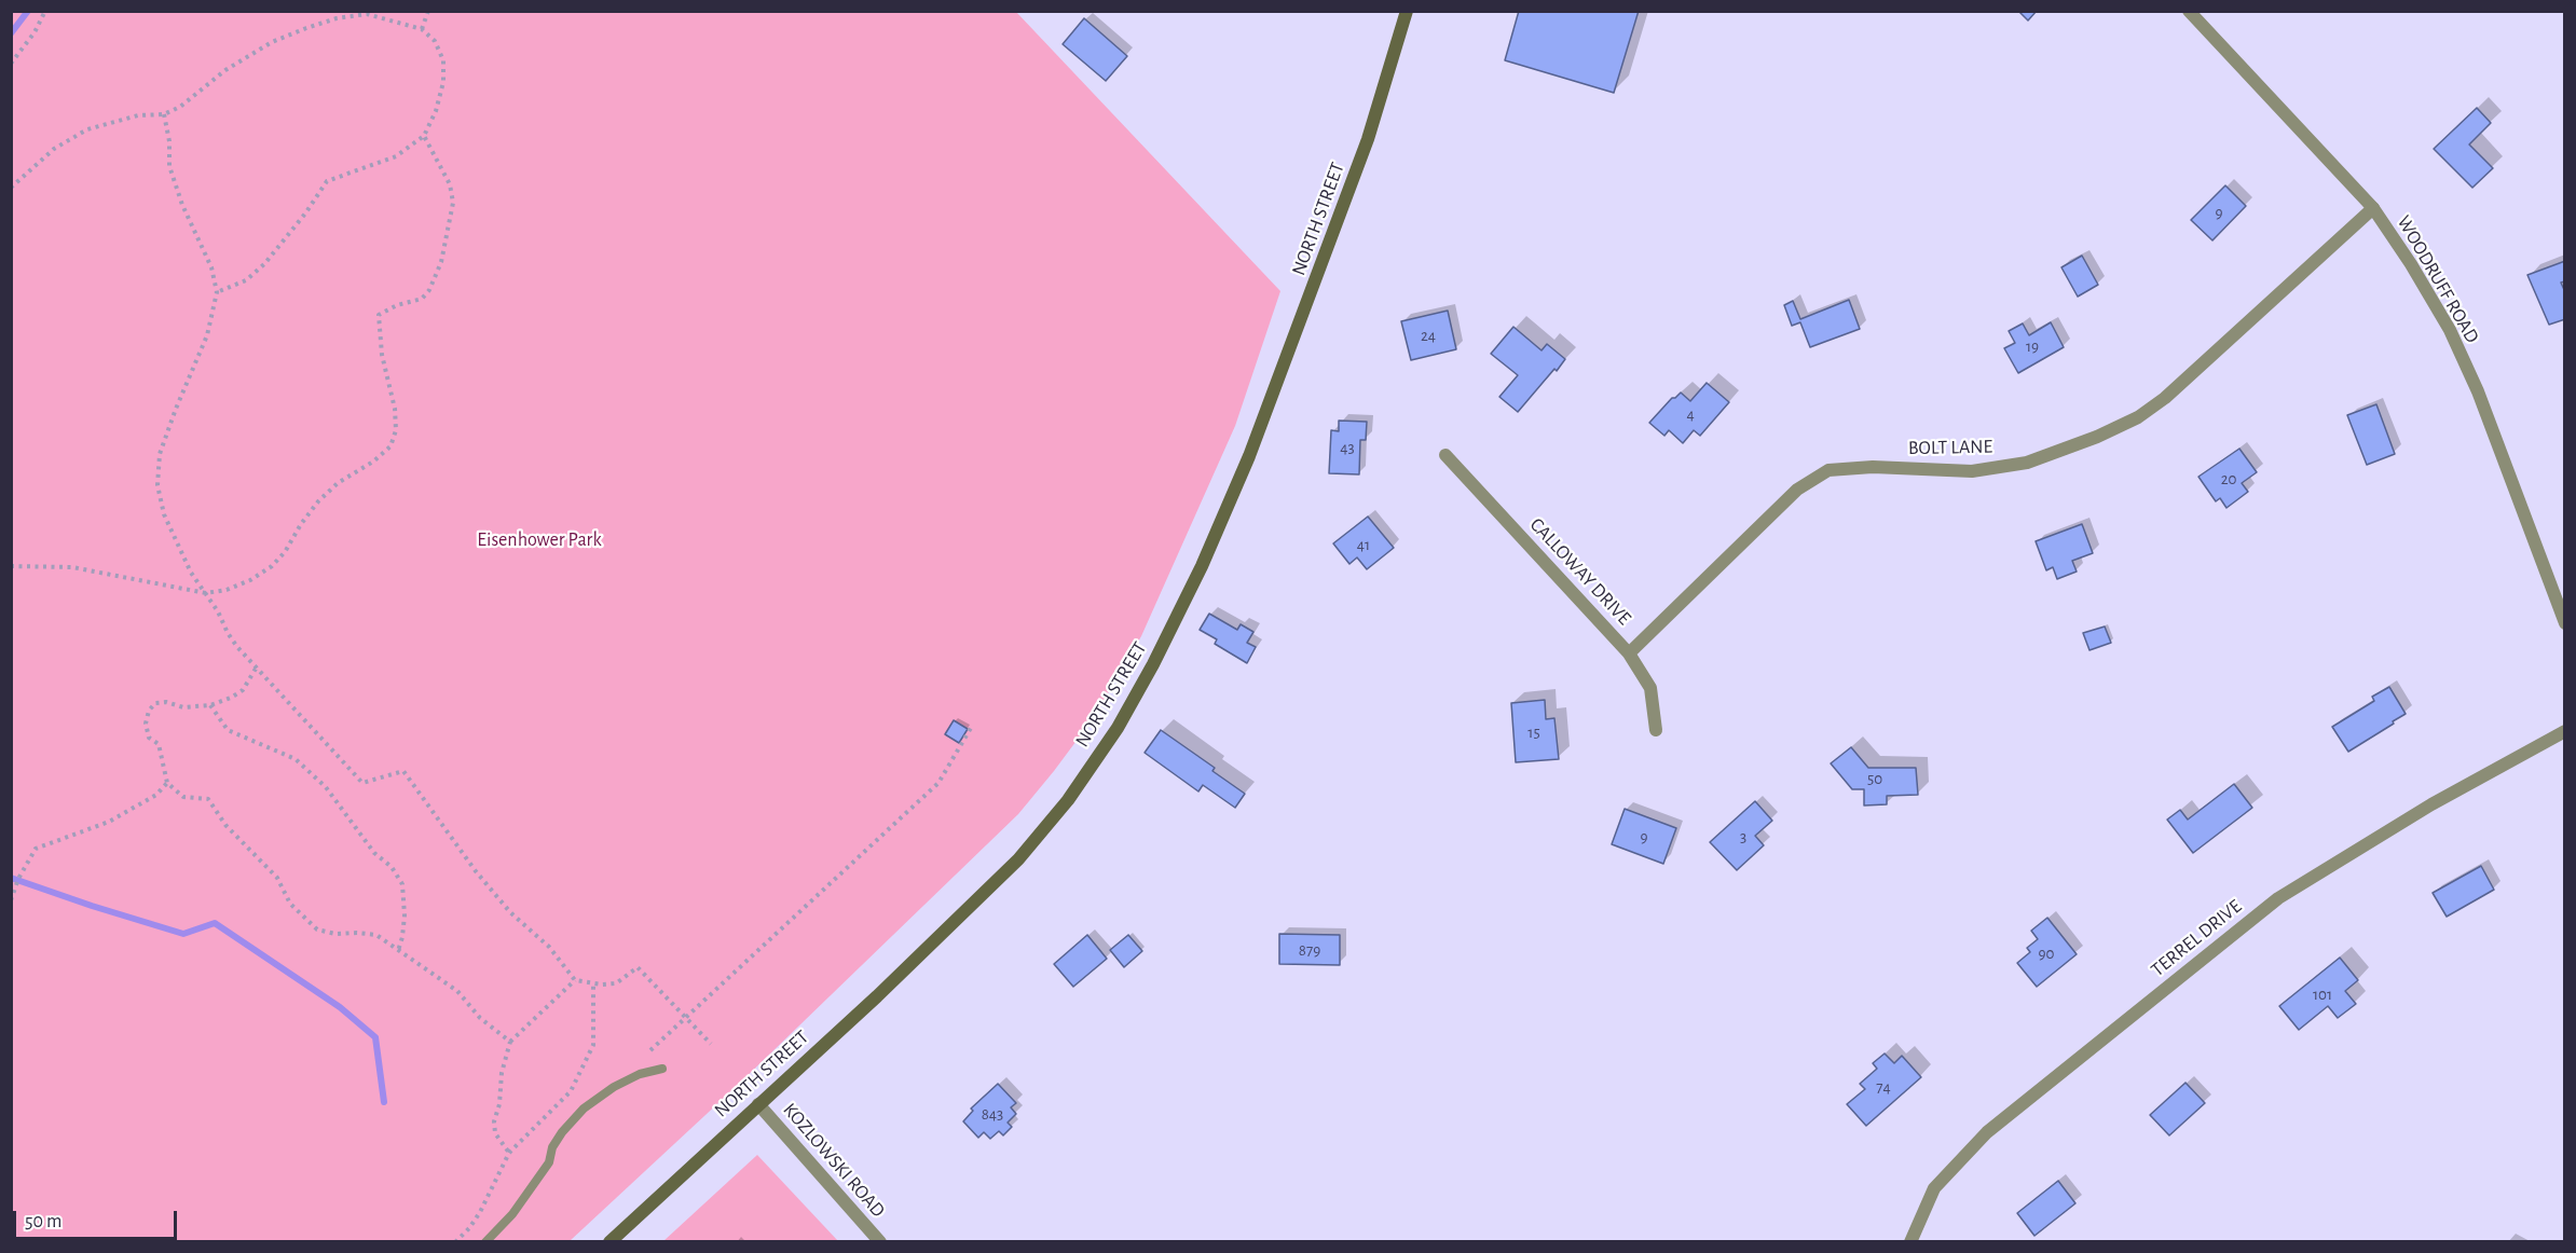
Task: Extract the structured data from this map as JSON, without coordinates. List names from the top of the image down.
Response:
{
  "streets": {
    "main road": ["NORTH STREET"],
    "street": [
      "WOODRUFF ROAD",
      "BOLT LANE",
      "CALLOWAY DRIVE",
      "TERREL DRIVE",
      "KOZLOWSKI ROAD"
    ]
  },
  "crossings": [
    ["NORTH STREET", "KOZLOWSKI ROAD"],
    ["WOODRUFF ROAD", "BOLT LANE"],
    ["BOLT LANE", "CALLOWAY DRIVE"]
  ],
  "parks": ["Eisenhower Park"],
  "house_numbers": [
    "9",
    "24",
    "19",
    "4",
    "43",
    "20",
    "41",
    "15",
    "50",
    "9",
    "3",
    "879",
    "90",
    "101",
    "74",
    "843"
  ],
  "scale_bar": "50 m"
}
